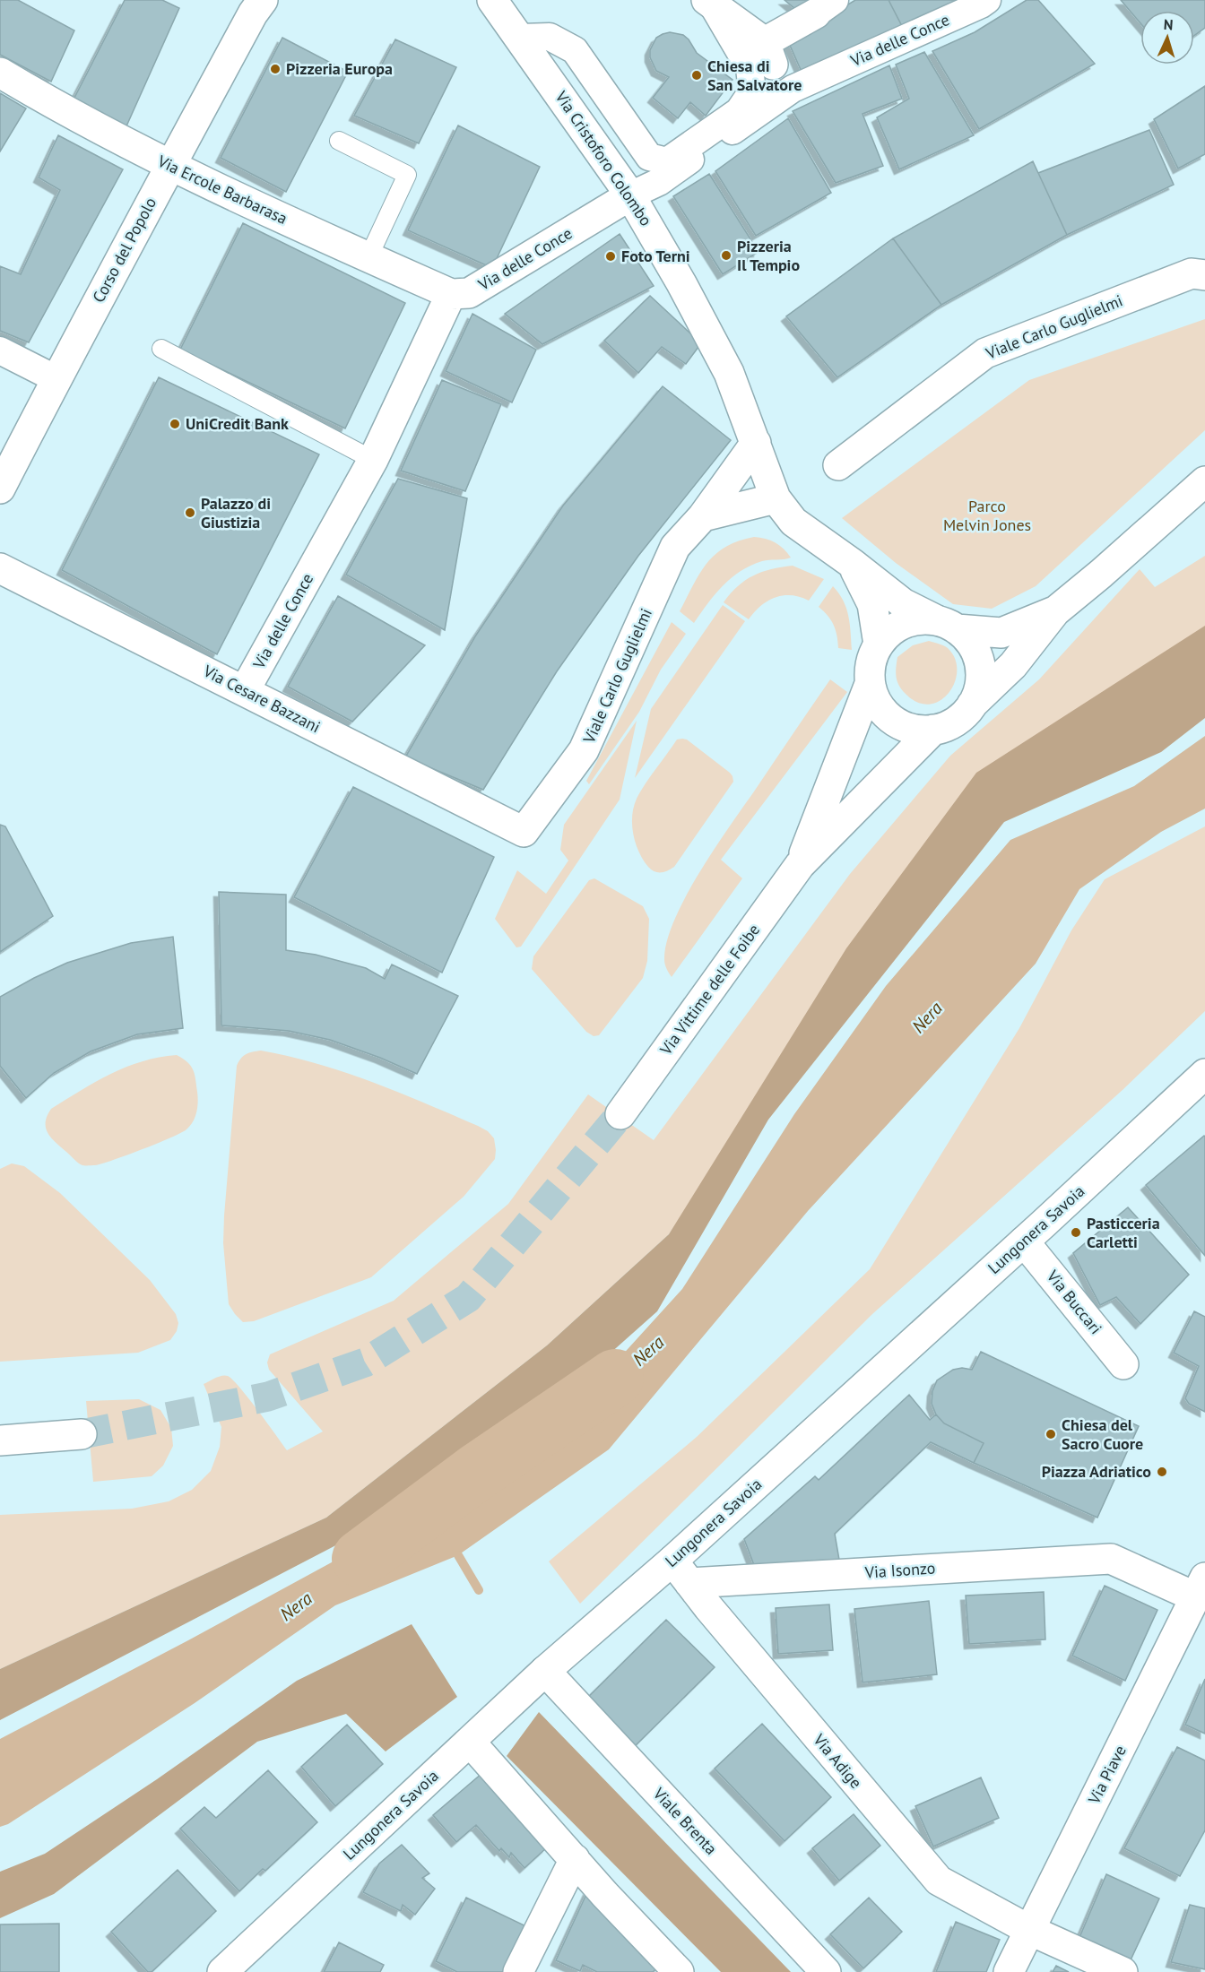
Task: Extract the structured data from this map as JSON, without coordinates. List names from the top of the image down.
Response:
{
  "streets": {
    "street": [
      "Via delle Conce",
      "Via Cristoforo Colombo",
      "Via Ercole Barbarasa",
      "Corso del Popolo",
      "Viale Carlo Guglielmi",
      "Via Cesare Bazzani",
      "Via Vittime delle Foibe",
      "Lungonera Savoia",
      "Via Buccari",
      "Via Isonzo",
      "Via Adige",
      "Via Piave",
      "Viale Brenta"
    ]
  },
  "crossings": [
    ["Via delle Conce", "Via Cristoforo Colombo"],
    ["Via delle Conce", "Via Ercole Barbarasa"],
    ["Via delle Conce", "Via Cesare Bazzani"],
    ["Via Cristoforo Colombo", "Viale Carlo Guglielmi"],
    ["Via Cristoforo Colombo", "Via Vittime delle Foibe"],
    ["Via Ercole Barbarasa", "Corso del Popolo"],
    ["Viale Carlo Guglielmi", "Via Cesare Bazzani"],
    ["Lungonera Savoia", "Via Buccari"],
    ["Lungonera Savoia", "Via Isonzo"],
    ["Lungonera Savoia", "Via Adige"],
    ["Lungonera Savoia", "Viale Brenta"],
    ["Via Isonzo", "Via Adige"],
    ["Via Isonzo", "Via Piave"],
    ["Via Adige", "Via Piave"]
  ],
  "water": ["Nera"],
  "parks": ["Parco Melvin Jones"],
  "places": [
    "Pizzeria Europa",
    "Chiesa di San Salvatore",
    "Pizzeria Il Tempio",
    "Foto Terni",
    "UniCredit Bank",
    "Palazzo di Giustizia",
    "Pasticceria Carletti",
    "Chiesa del Sacro Cuore",
    "Piazza Adriatico"
  ],
  "north": "top"
}
